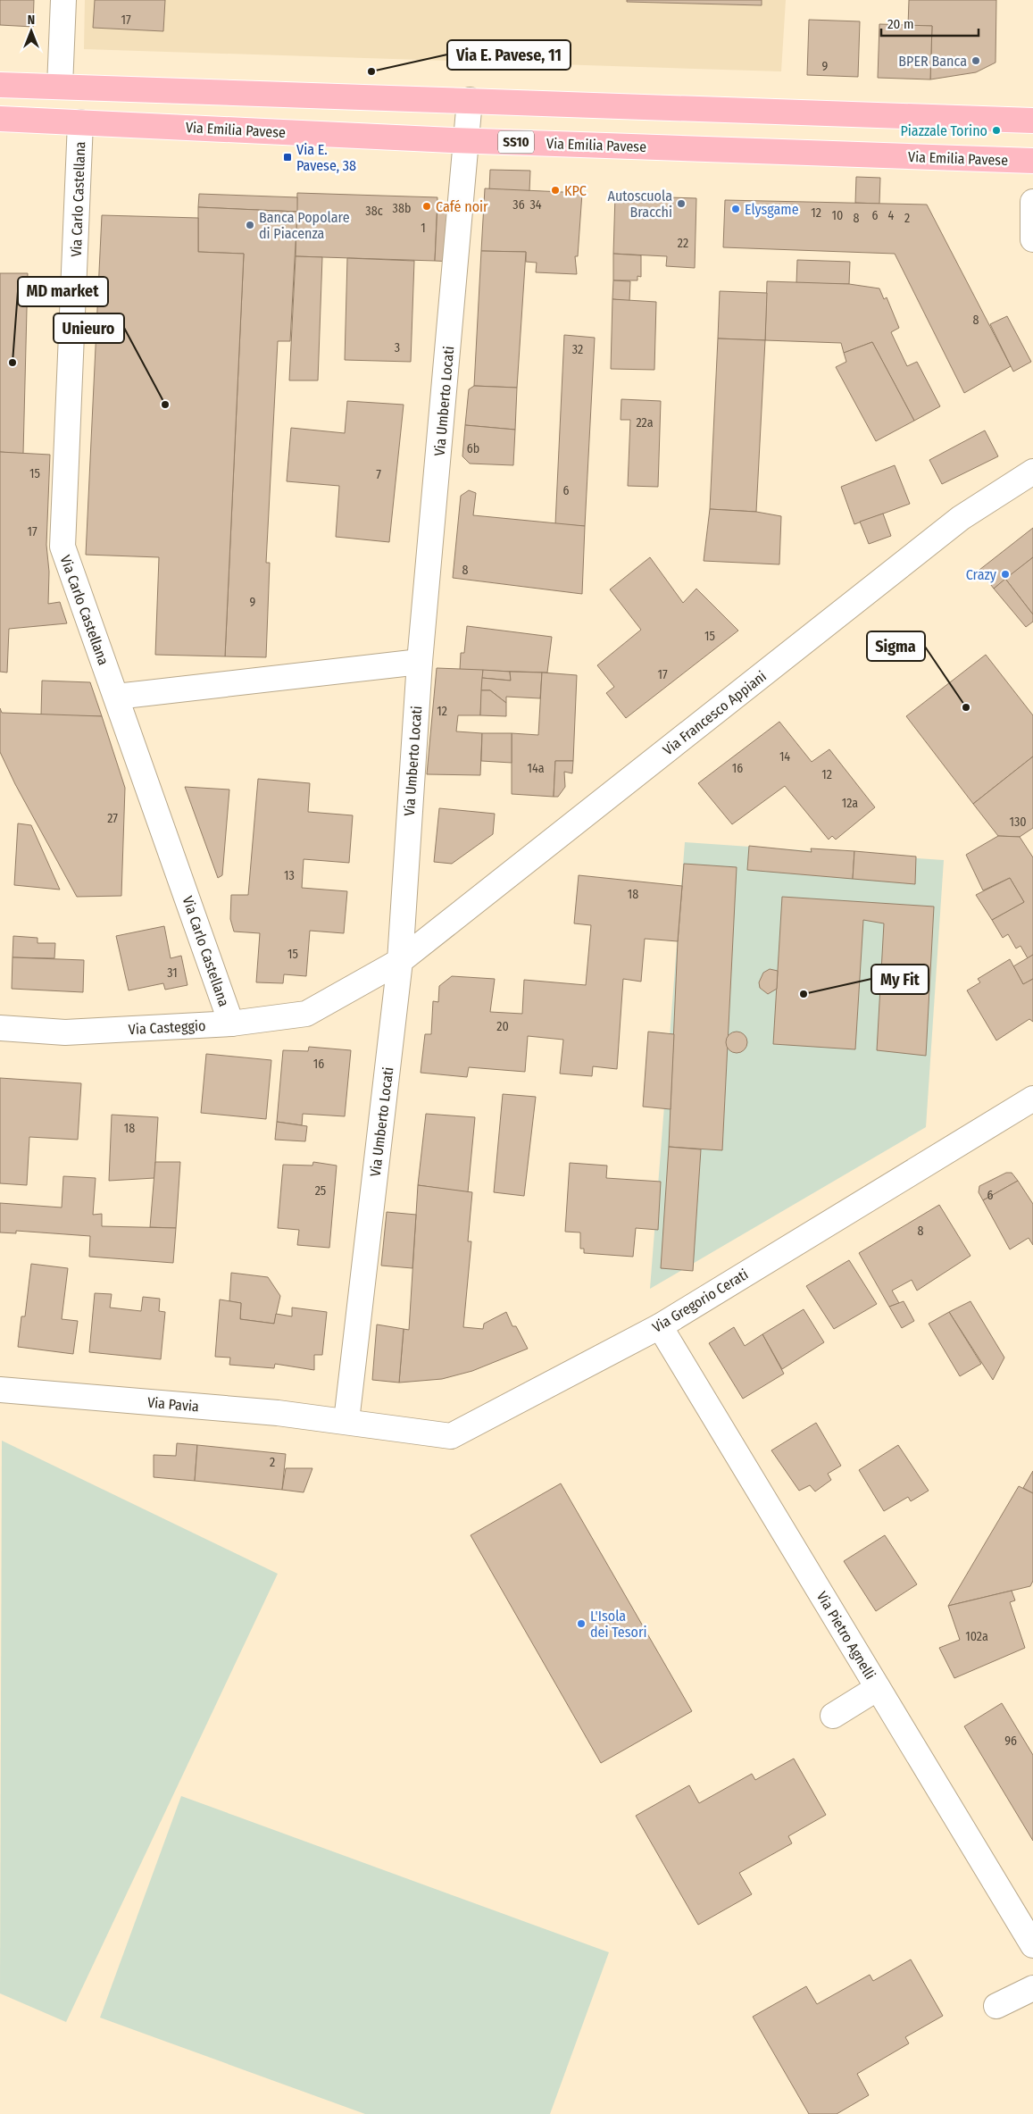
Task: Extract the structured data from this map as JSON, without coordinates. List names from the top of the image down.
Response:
{
  "streets": {
    "main road": ["Via Emilia Pavese", "SS10"],
    "street": [
      "Via Carlo Castellana",
      "Via Umberto Locati",
      "Via Francesco Appiani",
      "Via Casteggio",
      "Via Gregorio Cerati",
      "Via Pavia",
      "Via Pietro Agnelli"
    ]
  },
  "crossings": [
    ["Via Emilia Pavese", "Via Carlo Castellana"],
    ["Via Emilia Pavese", "Via Umberto Locati"],
    ["Via Carlo Castellana", "Via Casteggio"],
    ["Via Umberto Locati", "Via Francesco Appiani"],
    ["Via Umberto Locati", "Via Casteggio"],
    ["Via Umberto Locati", "Via Gregorio Cerati"],
    ["Via Umberto Locati", "Via Pavia"],
    ["Via Francesco Appiani", "Via Casteggio"],
    ["Via Gregorio Cerati", "Via Pavia"],
    ["Via Gregorio Cerati", "Via Pietro Agnelli"]
  ],
  "places": {
    "other": [
      "BPER Banca",
      "Via E. Pavese, 11",
      "Piazzale Torino",
      "KPC",
      "Autoscuola Bracchi",
      "Café noir",
      "Elysgame",
      "Banca Popolare di Piacenza",
      "MD market",
      "Unieuro",
      "Crazy",
      "Sigma",
      "My Fit",
      "L'Isola dei Tesori"
    ],
    "transit": ["Via E. Pavese, 38"]
  },
  "house_numbers": [
    "17",
    "9",
    "36",
    "34",
    "38b",
    "38c",
    "12",
    "10",
    "6",
    "4",
    "8",
    "2",
    "1",
    "22",
    "8",
    "3",
    "32",
    "22a",
    "6b",
    "15",
    "7",
    "6",
    "17",
    "8",
    "9",
    "15",
    "17",
    "12",
    "14",
    "14a",
    "16",
    "12",
    "12a",
    "27",
    "130",
    "13",
    "18",
    "15",
    "31",
    "20",
    "16",
    "18",
    "25",
    "6",
    "8",
    "2",
    "102a",
    "96"
  ],
  "scale_bar": "20 m",
  "north": "top"
}
